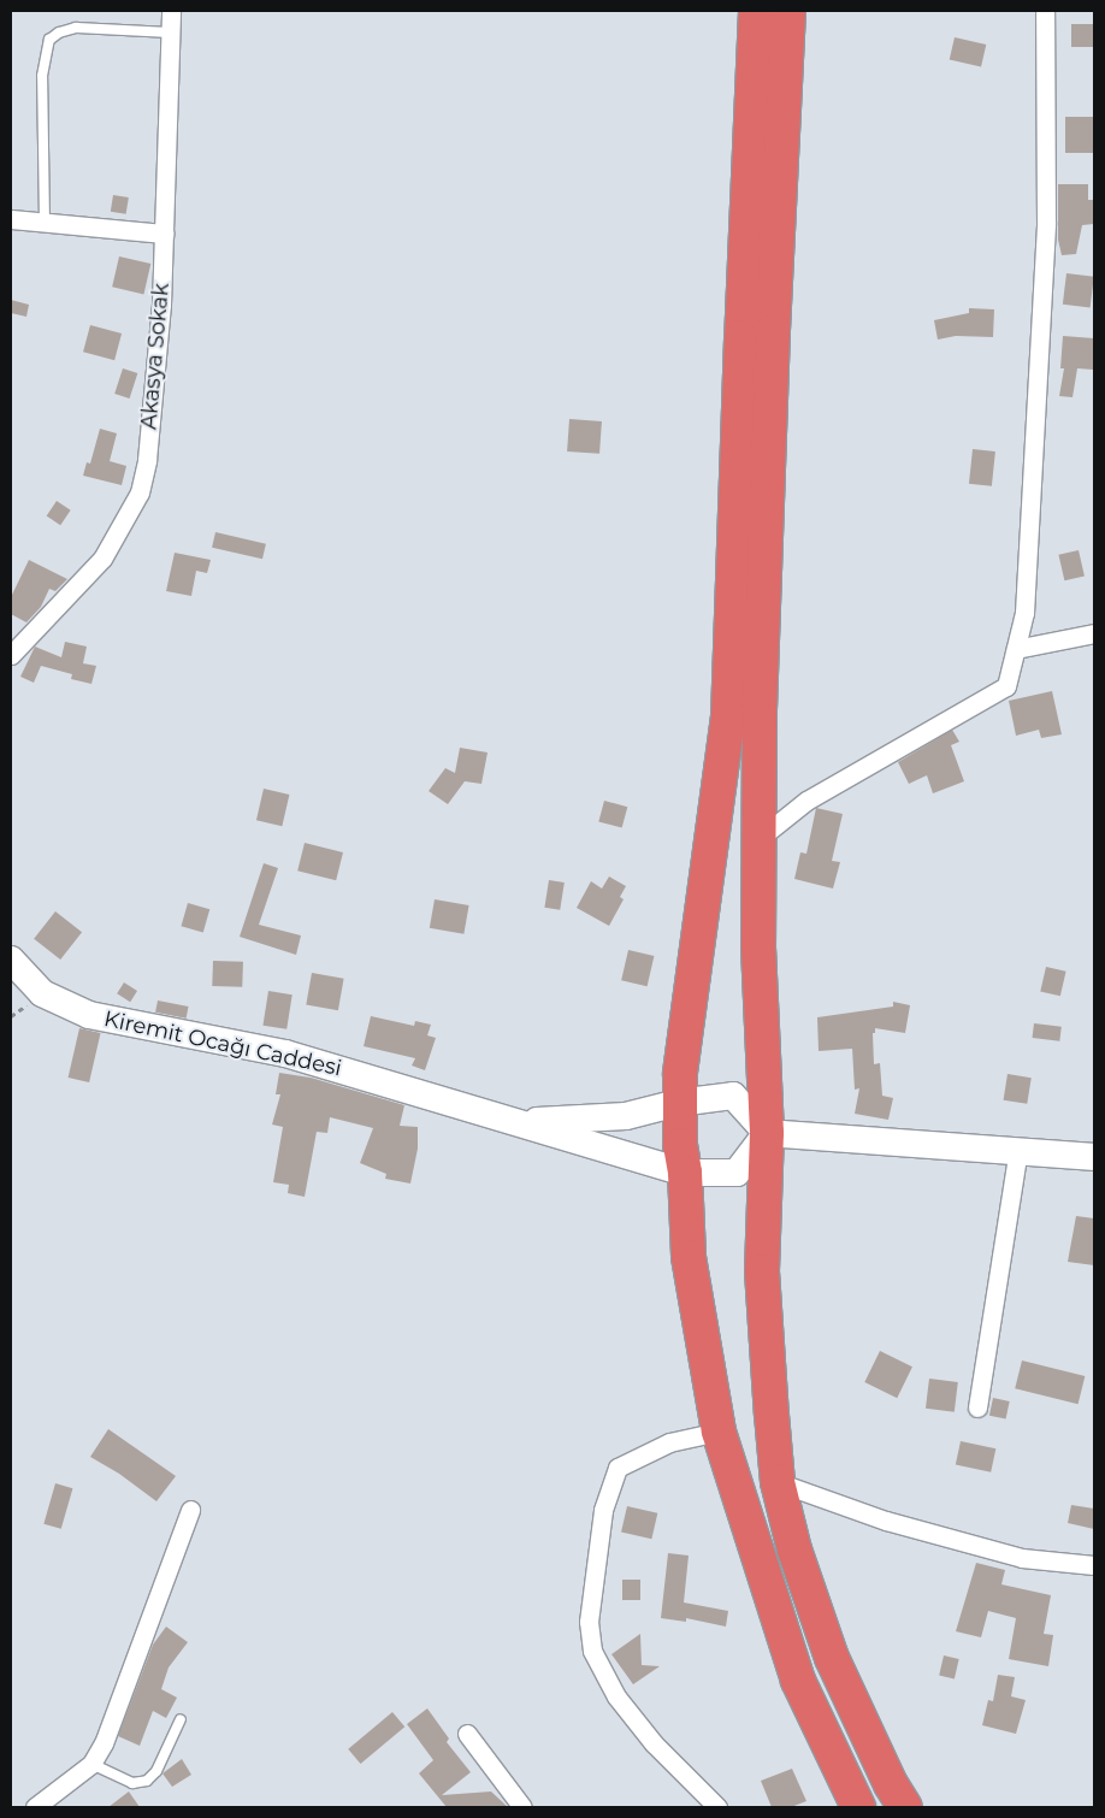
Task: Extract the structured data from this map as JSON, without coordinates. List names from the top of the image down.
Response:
{
  "streets": {
    "street": ["Akasya Sokak", "Kiremit Ocağı Caddesi"]
  }
}
